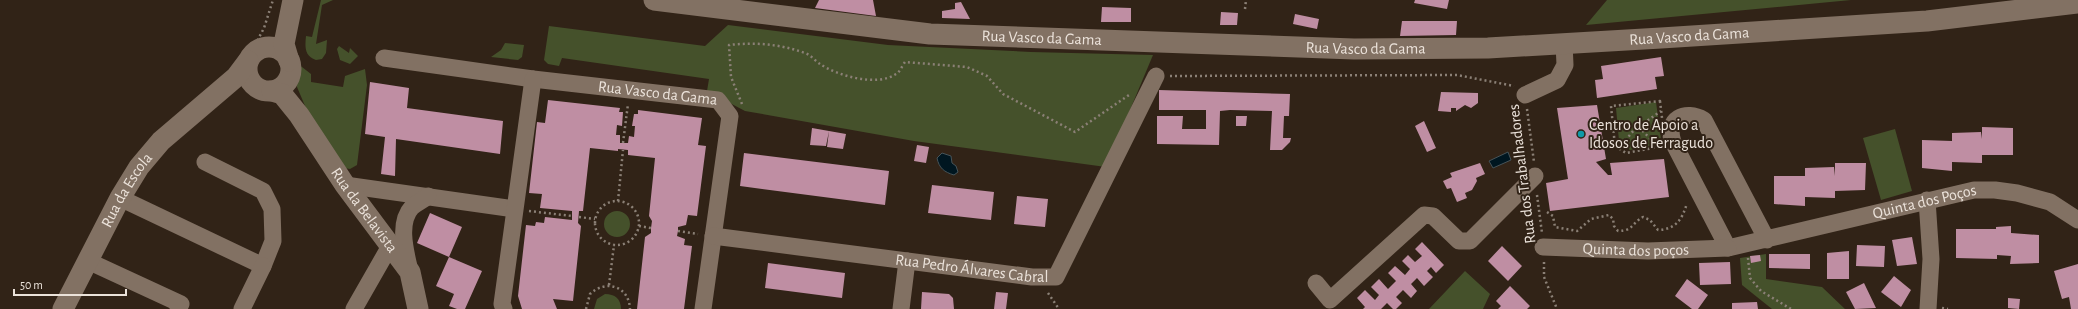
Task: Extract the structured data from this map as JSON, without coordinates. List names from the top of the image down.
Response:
{
  "streets": {
    "street": [
      "Rua Vasco da Gama",
      "Rua da Escola",
      "Quinta dos Poços",
      "Rua da Belavista",
      "Quinta dos poços",
      "Rua Pedro Álvares Cabral"
    ],
    "path": ["Rua dos Trabalhadores"]
  },
  "crossings": [
    ["Rua Vasco da Gama", "Rua Pedro Álvares Cabral"],
    ["Rua dos Trabalhadores", "Quinta dos poços"],
    ["Rua dos Trabalhadores", "Rua Pedro Álvares Cabral"],
    ["Quinta dos Poços", "Quinta dos poços"]
  ],
  "places": ["Centro de Apoio a Idosos de Ferragudo"],
  "scale_bar": "50 m"
}
